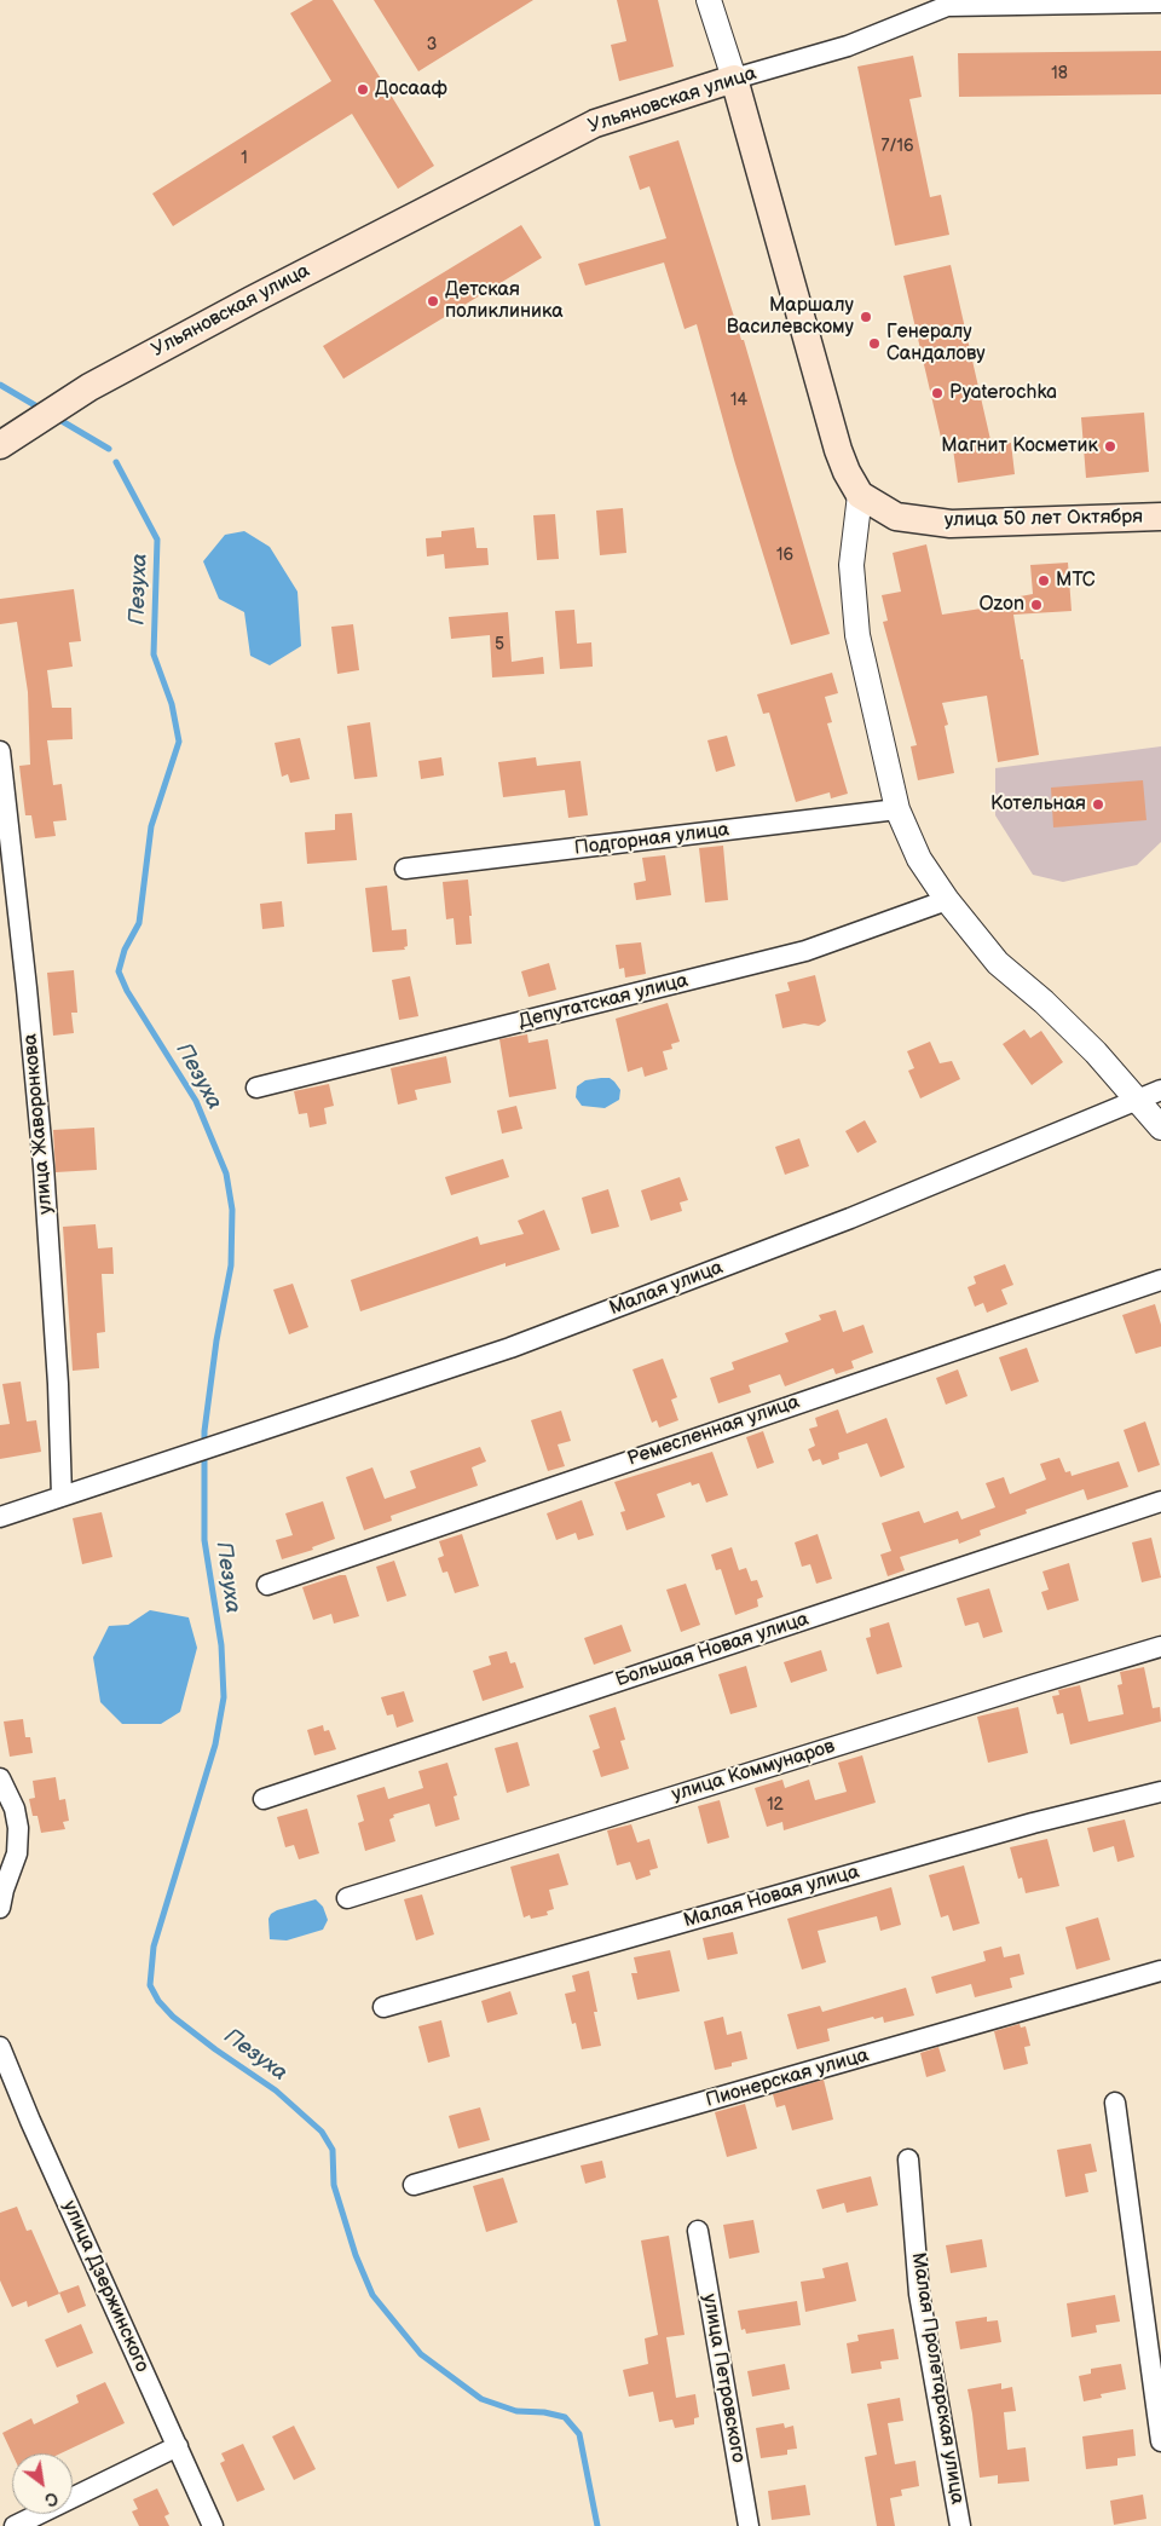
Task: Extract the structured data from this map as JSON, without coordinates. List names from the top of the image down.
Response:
{
  "streets": {
    "main road": ["Ульяновская улица", "улица 50 лет Октября"],
    "street": [
      "Подгорная улица",
      "Депутатская улица",
      "улица Жаворонкова",
      "Малая улица",
      "Ремесленная улица",
      "Большая Новая улица",
      "улица Коммунаров",
      "Малая Новая улица",
      "Пионерская улица",
      "улица Дзержинского",
      "улица Петровского",
      "Малая Пролетарская улица"
    ]
  },
  "crossings": [
    ["улица Жаворонкова", "Малая улица"]
  ],
  "water": ["Пезуха"],
  "places": [
    "Досааф",
    "Детская поликлиника",
    "Маршалу Василевскому",
    "Генералу Сандалову",
    "Pyaterochka",
    "Магнит Косметик",
    "МТС",
    "Ozon",
    "Котельная"
  ],
  "house_numbers": [
    "3",
    "18",
    "7/16",
    "1",
    "14",
    "16",
    "5",
    "12"
  ],
  "north": "bottom right"
}
